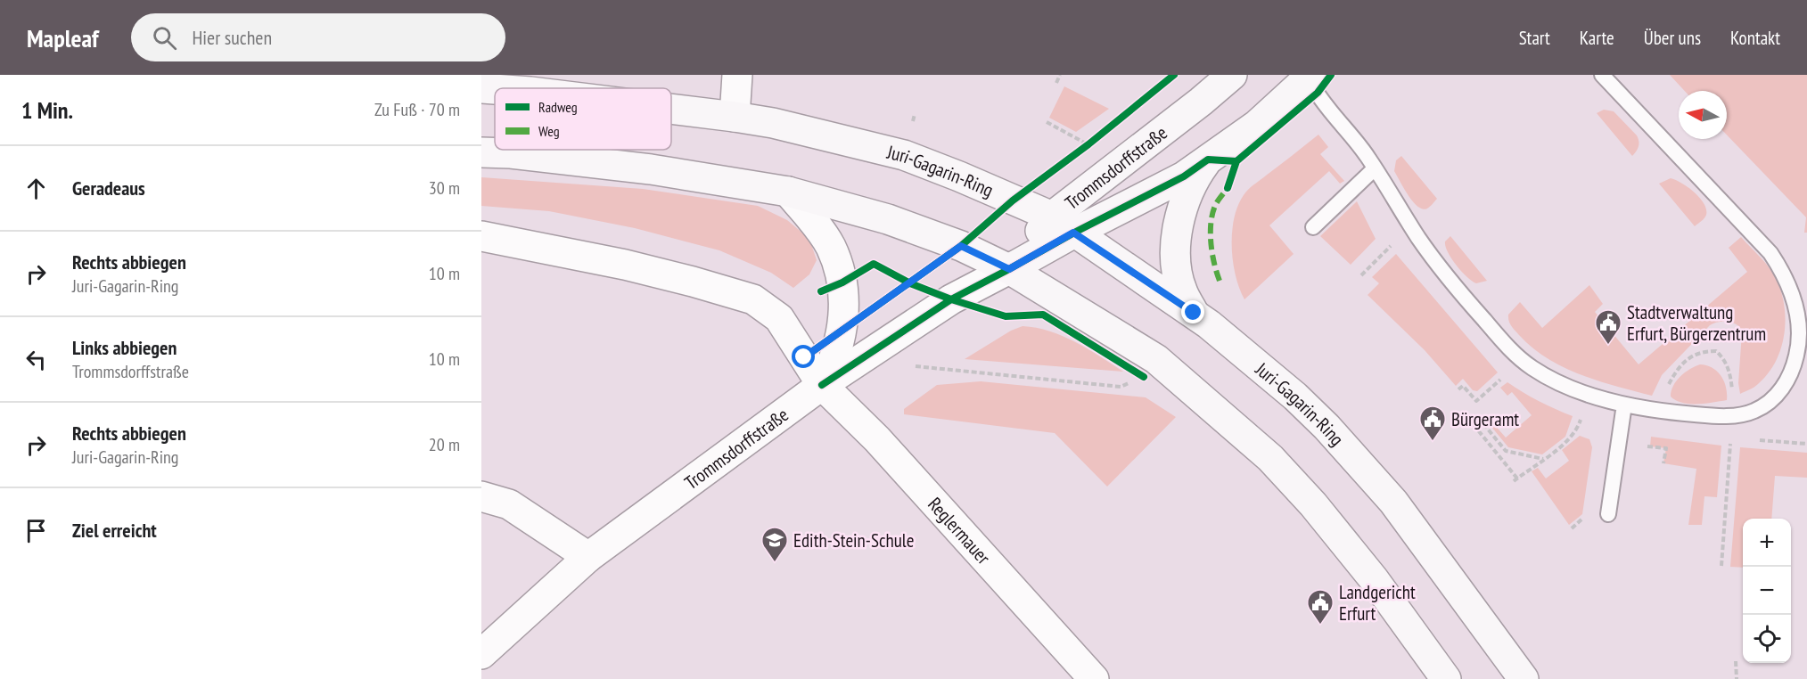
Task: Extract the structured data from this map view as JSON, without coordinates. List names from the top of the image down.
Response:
{
  "streets": {
    "street": ["Trommsdorffstraße", "Juri-Gagarin-Ring", "Reglermauer"]
  },
  "crossings": [
    ["Trommsdorffstraße", "Juri-Gagarin-Ring"],
    ["Trommsdorffstraße", "Reglermauer"]
  ],
  "places": {
    "public building": ["Stadtverwaltung Erfurt, Bürgerzentrum", "Bürgeramt", "Landgericht Erfurt"],
    "school or university": ["Edith-Stein-Schule"]
  },
  "legend": ["Radweg", "Weg"],
  "north": "left",
  "page": {
    "header": "Mapleaf",
    "search": "Hier suchen",
    "nav": [
      "Start",
      "Karte",
      "Über uns",
      "Kontakt"
    ],
    "heading": ["1 Min.", "Zu Fuß · 70 m"],
    "list": [
      ["Geradeaus", "30 m"],
      ["Rechts abbiegen", "Juri-Gagarin-Ring", "10 m"],
      ["Links abbiegen", "Trommsdorffstraße", "10 m"],
      ["Rechts abbiegen", "Juri-Gagarin-Ring", "20 m"],
      "Ziel erreicht"
    ],
    "map_buttons": ["+", "−"]
  }
}
